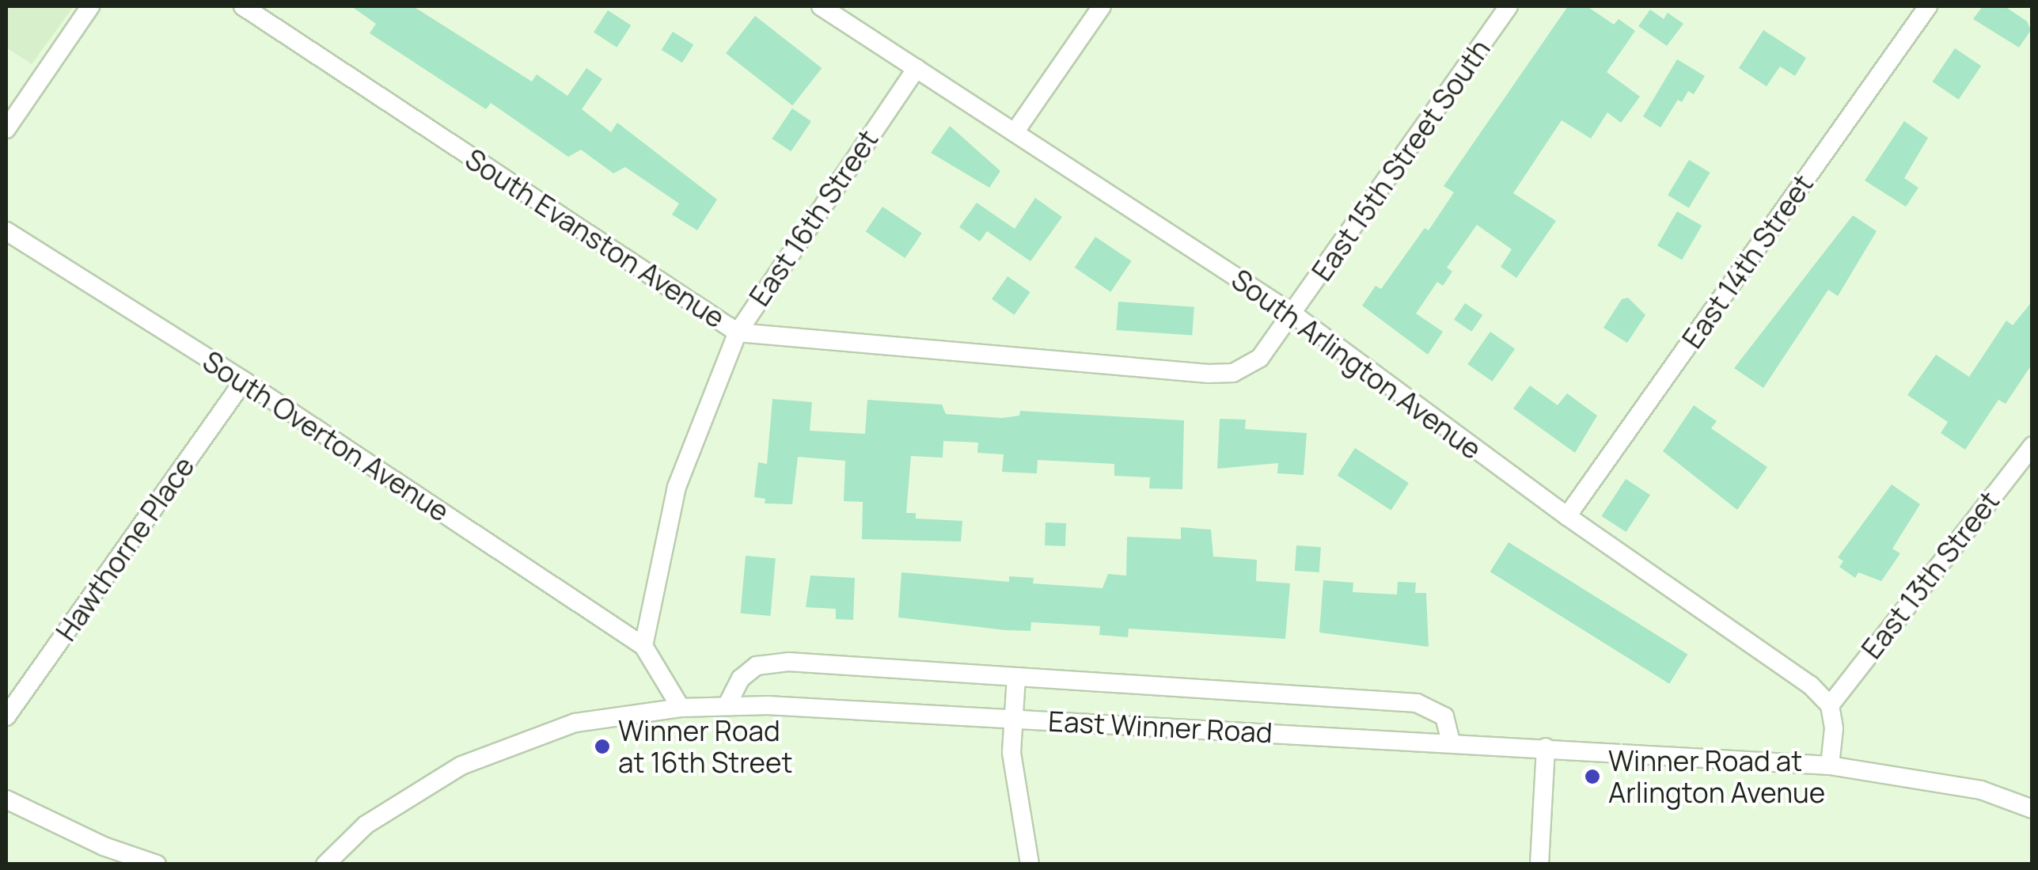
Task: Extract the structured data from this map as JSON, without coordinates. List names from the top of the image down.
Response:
{
  "streets": {
    "street": [
      "East 15th Street South",
      "East 16th Street",
      "South Evanston Avenue",
      "East 14th Street",
      "South Arlington Avenue",
      "South Overton Avenue",
      "Hawthorne Place",
      "East 13th Street",
      "East Winner Road"
    ]
  },
  "crossings": [
    ["East 15th Street South", "South Evanston Avenue"],
    ["East 15th Street South", "South Arlington Avenue"],
    ["East 16th Street", "South Evanston Avenue"],
    ["East 16th Street", "South Arlington Avenue"],
    ["East 16th Street", "South Overton Avenue"],
    ["South Evanston Avenue", "South Arlington Avenue"],
    ["East 14th Street", "South Arlington Avenue"],
    ["South Arlington Avenue", "East 13th Street"],
    ["South Overton Avenue", "Hawthorne Place"]
  ],
  "places": ["Winner Road at 16th Street", "Winner Road at Arlington Avenue"]
}
